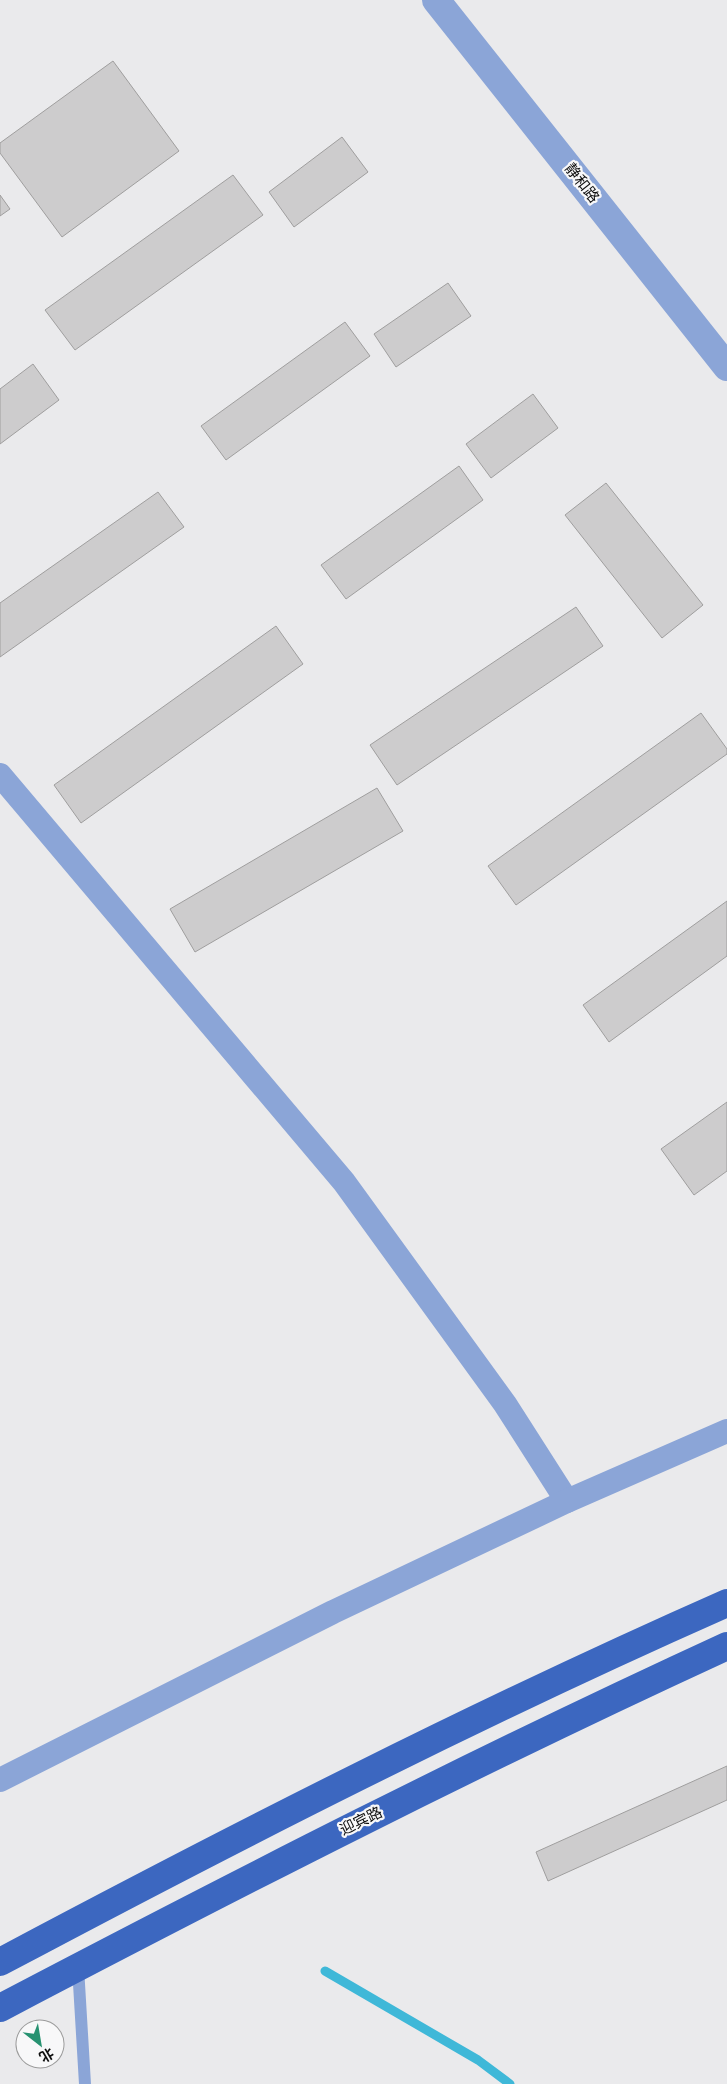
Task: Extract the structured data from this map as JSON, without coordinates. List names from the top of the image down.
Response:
{
  "streets": {
    "main road": ["迎宾路"],
    "street": ["静和路"]
  },
  "north": "bottom right"
}
